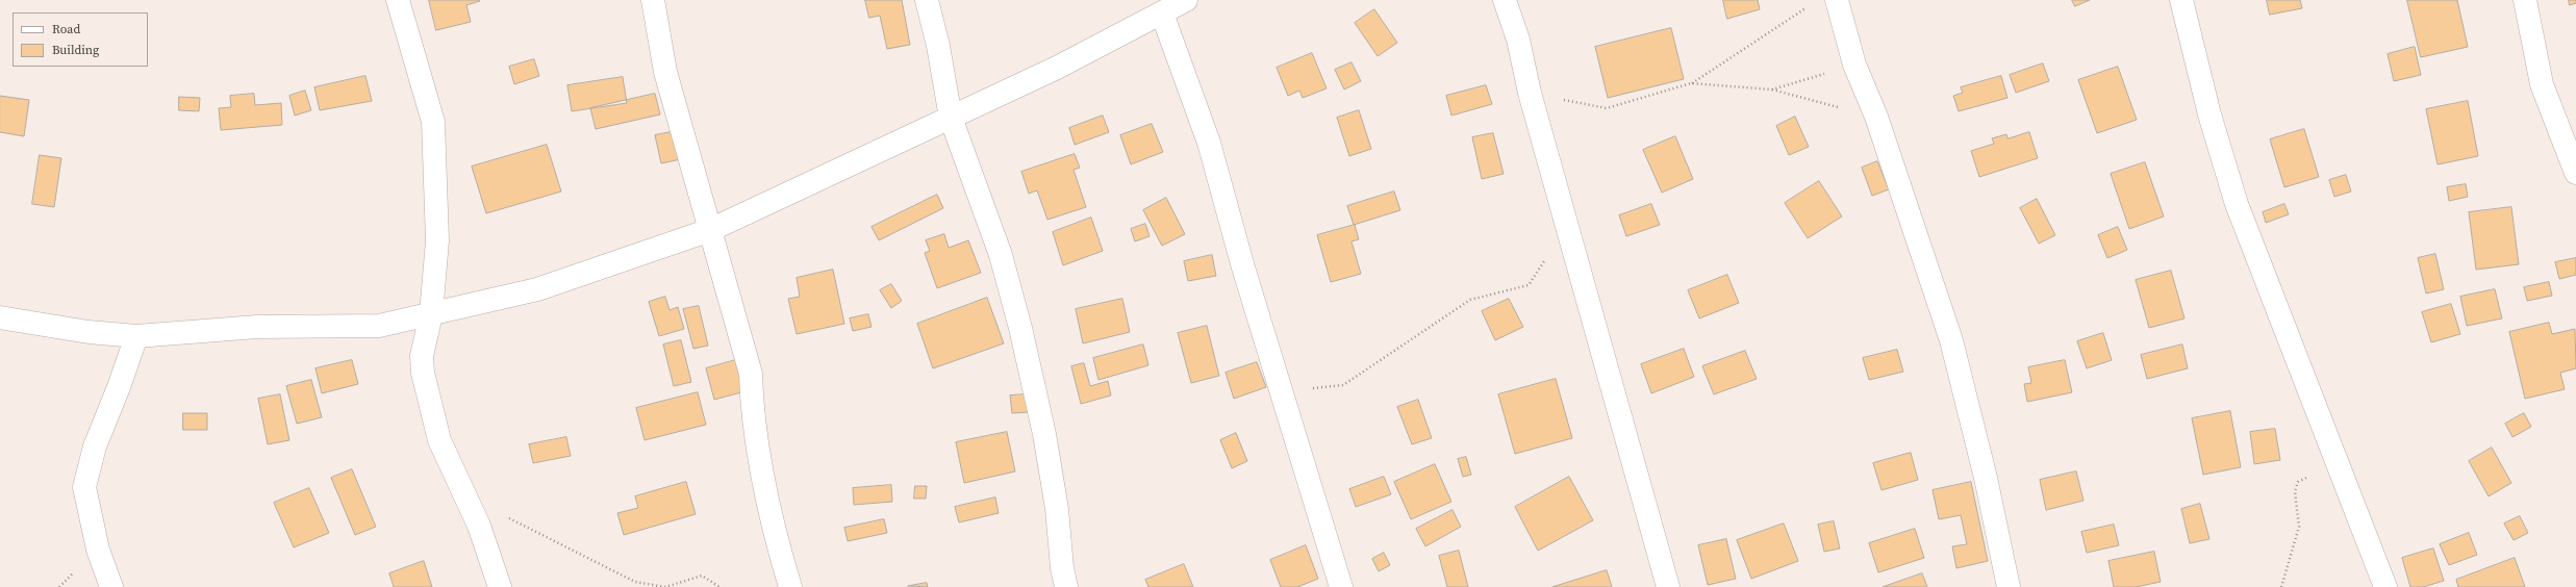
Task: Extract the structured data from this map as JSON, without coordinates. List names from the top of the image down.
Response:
{
  "legend": ["Road", "Building"]
}
